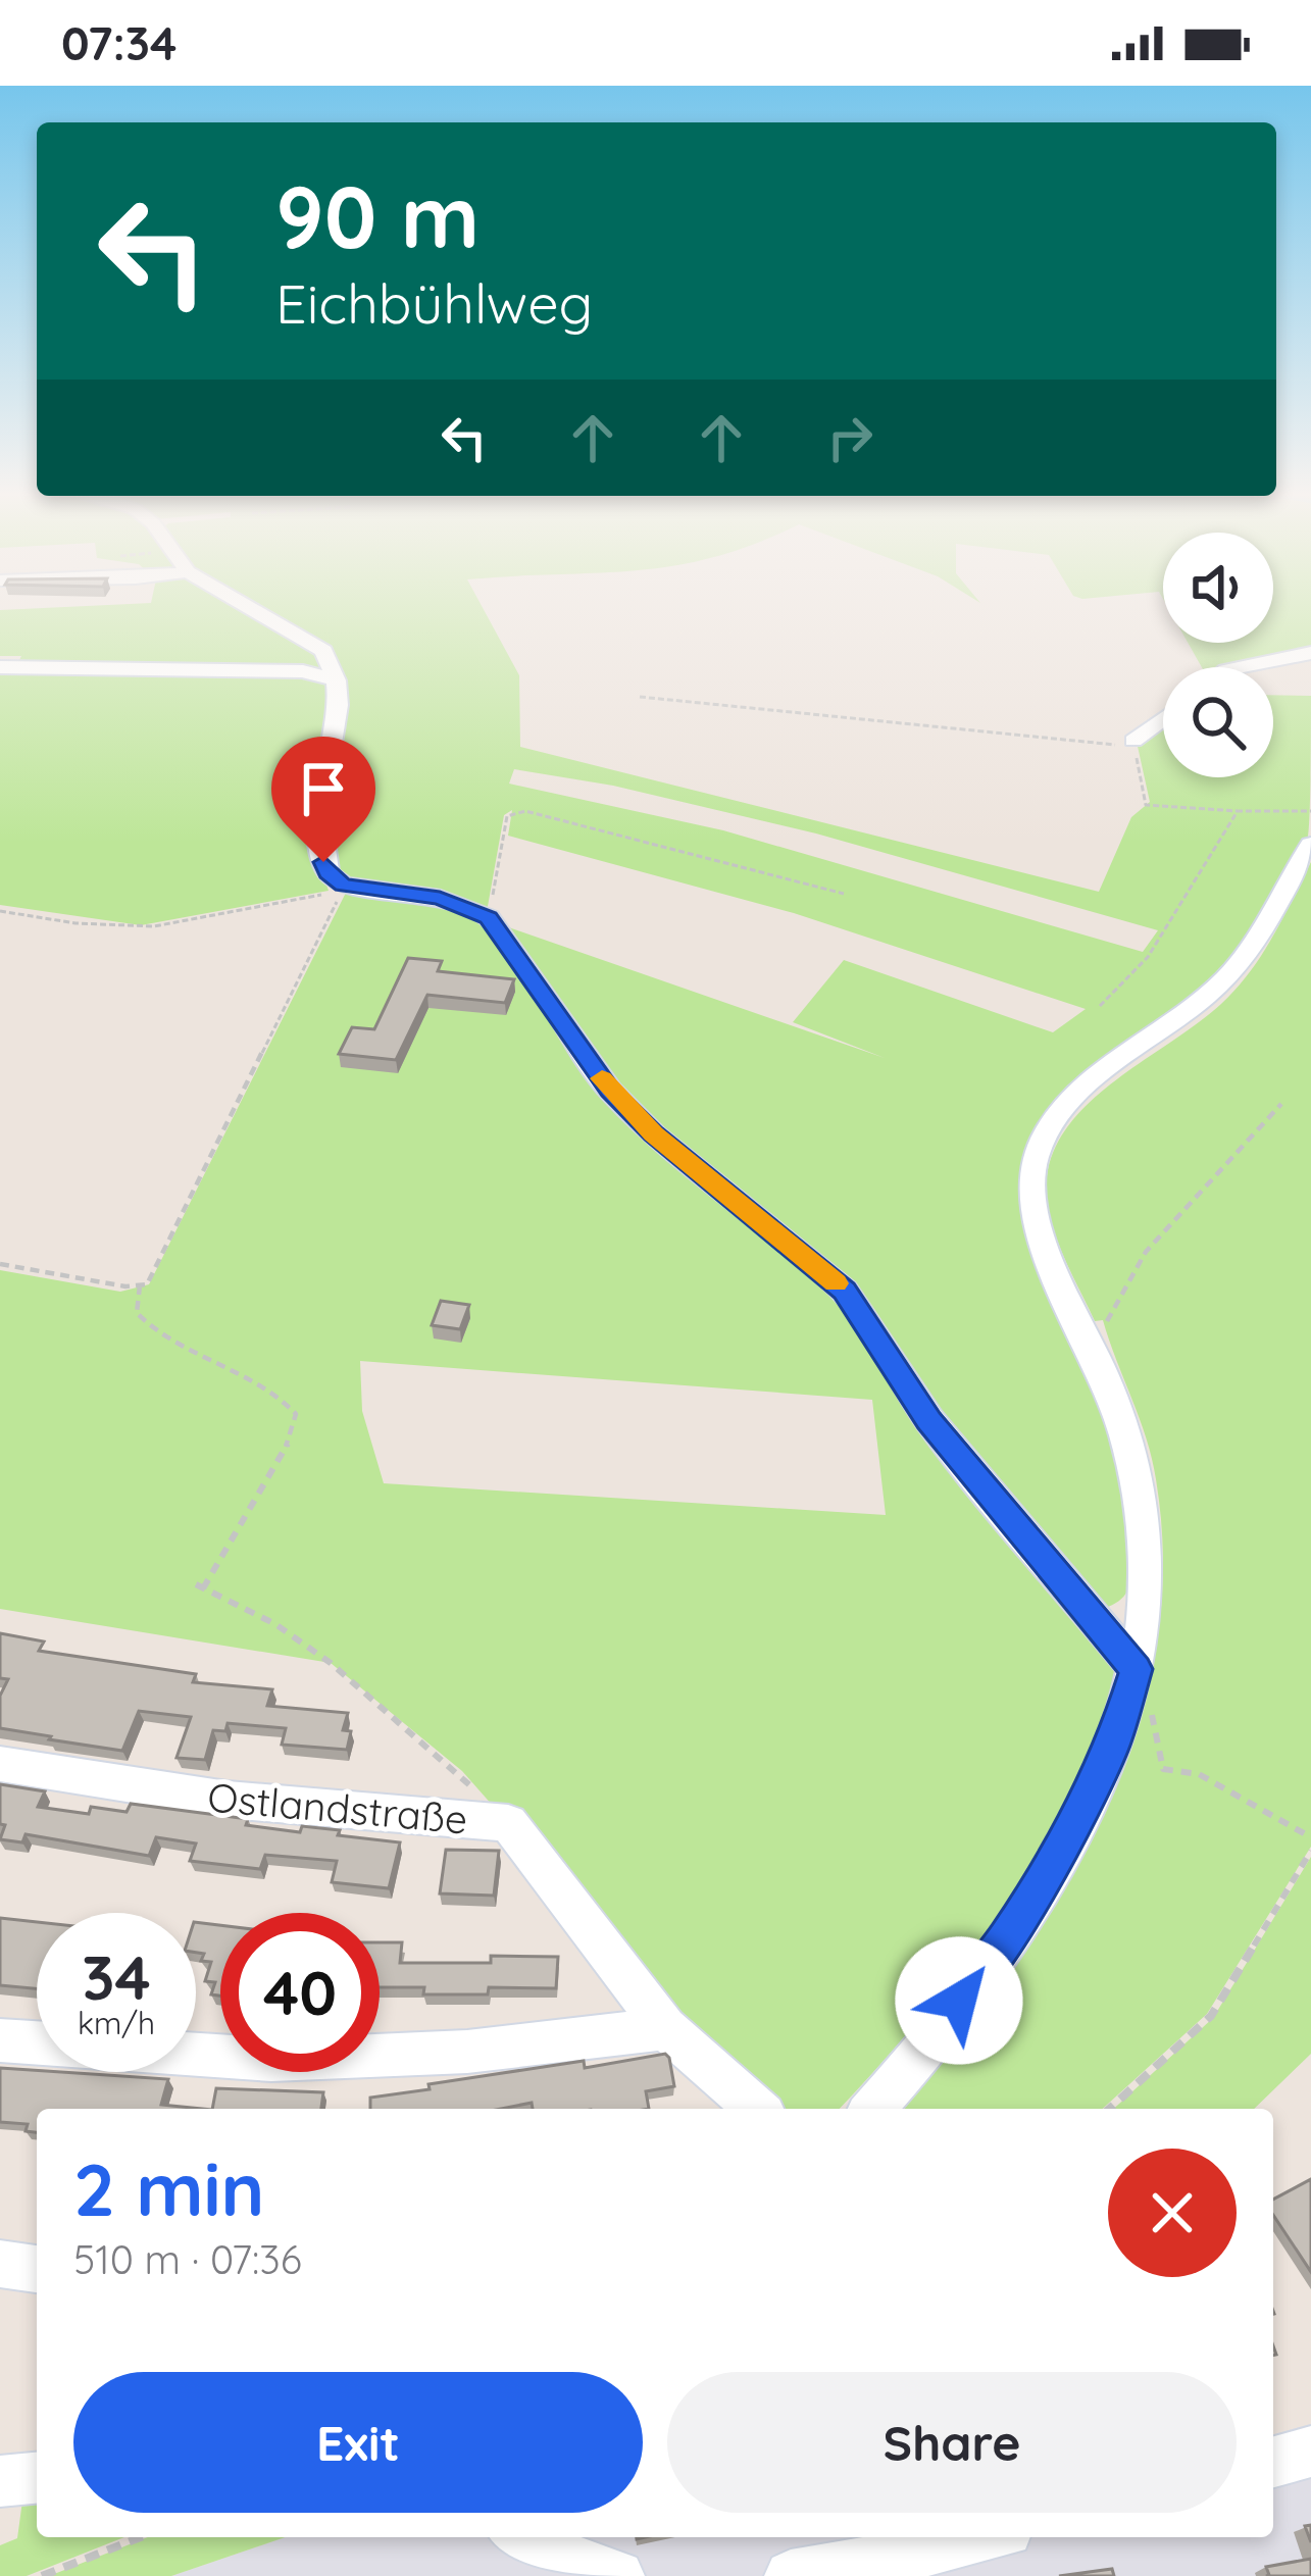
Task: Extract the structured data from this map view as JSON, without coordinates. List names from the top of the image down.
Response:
{
  "streets": {
    "street": ["Ostlandstraße"]
  },
  "page": {
    "status": "07:34",
    "turn": ["90 m", "Eichbühlweg"],
    "speed": "34 km/h",
    "limit": "40",
    "heading": ["2 min", "510 m · 07:36"],
    "buttons": ["Exit", "Share"]
  }
}
